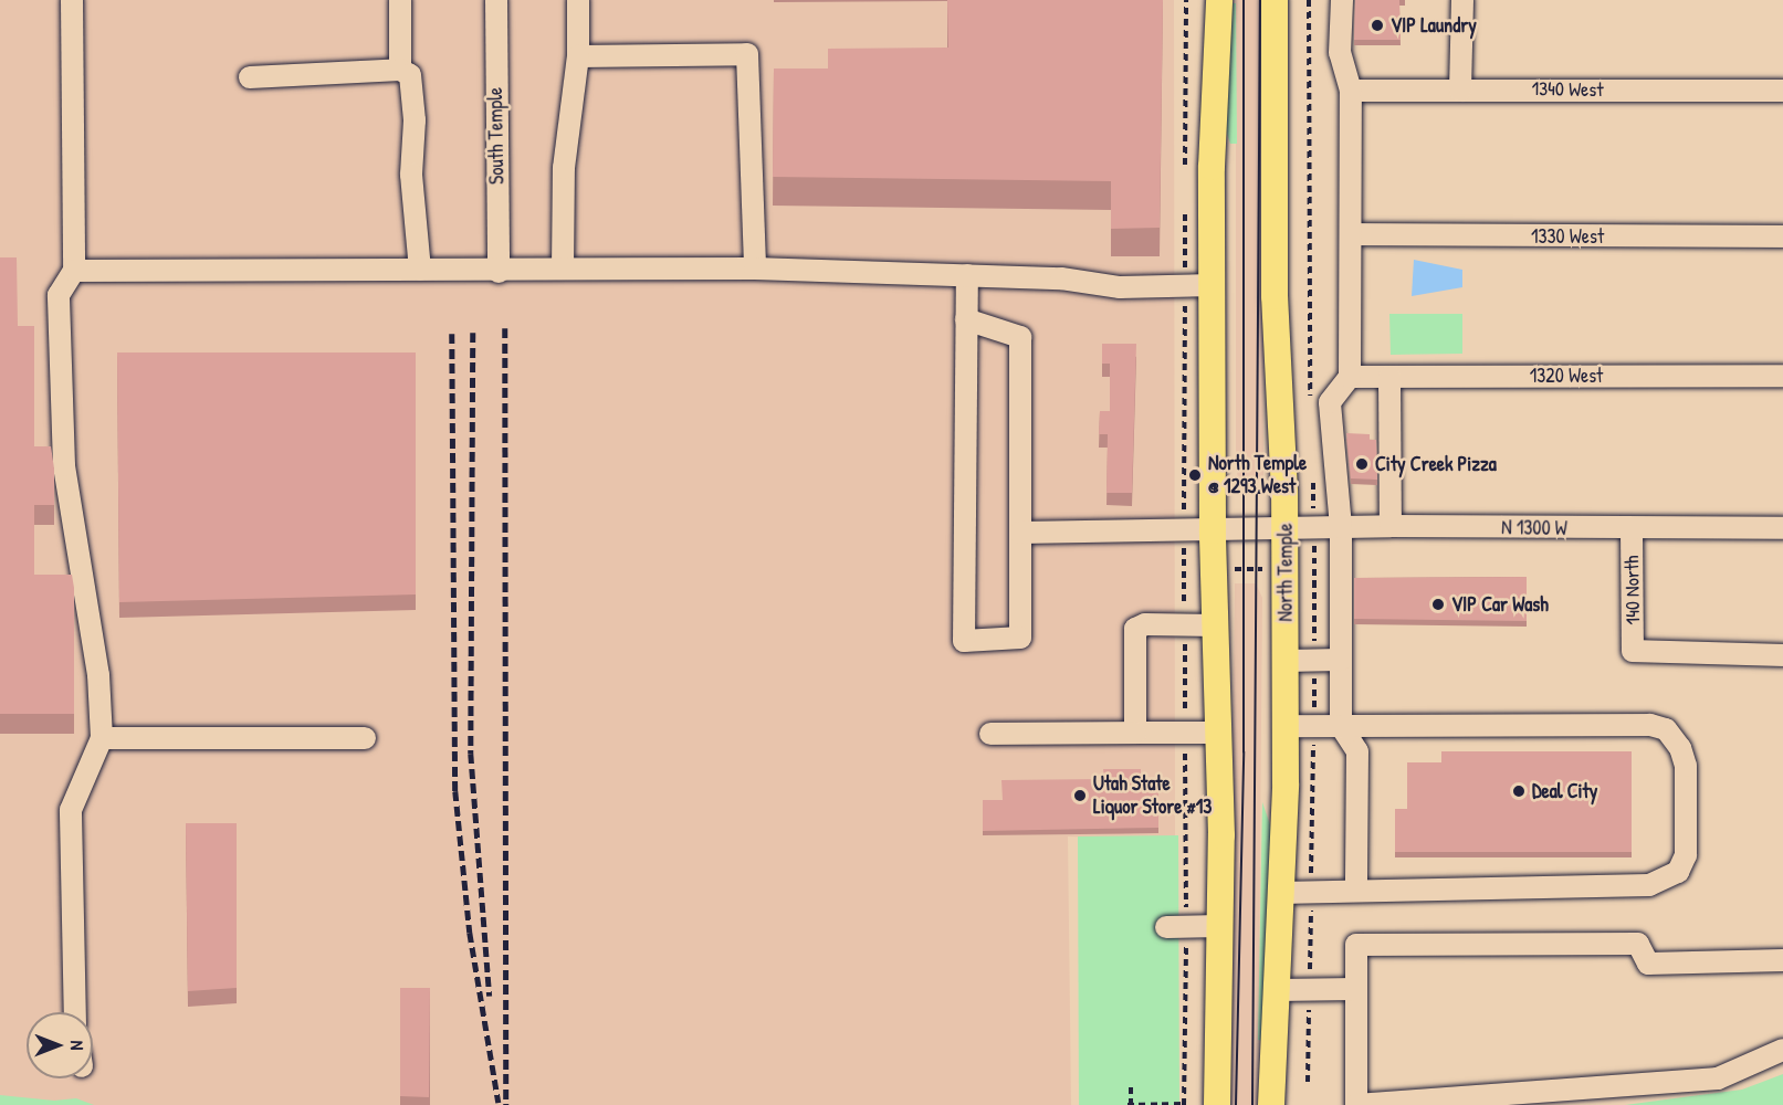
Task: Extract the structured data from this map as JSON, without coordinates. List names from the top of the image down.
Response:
{
  "streets": {
    "main road": ["North Temple"],
    "street": [
      "1340 West",
      "South Temple",
      "1330 West",
      "1320 West",
      "N 1300 W",
      "140 North"
    ]
  },
  "crossings": [
    ["N 1300 W", "North Temple"],
    ["N 1300 W", "140 North"]
  ],
  "places": [
    "VIP Laundry",
    "City Creek Pizza",
    "North Temple @ 1293 West",
    "VIP Car Wash",
    "Deal City",
    "Utah State Liquor Store #13"
  ],
  "north": "right"
}
